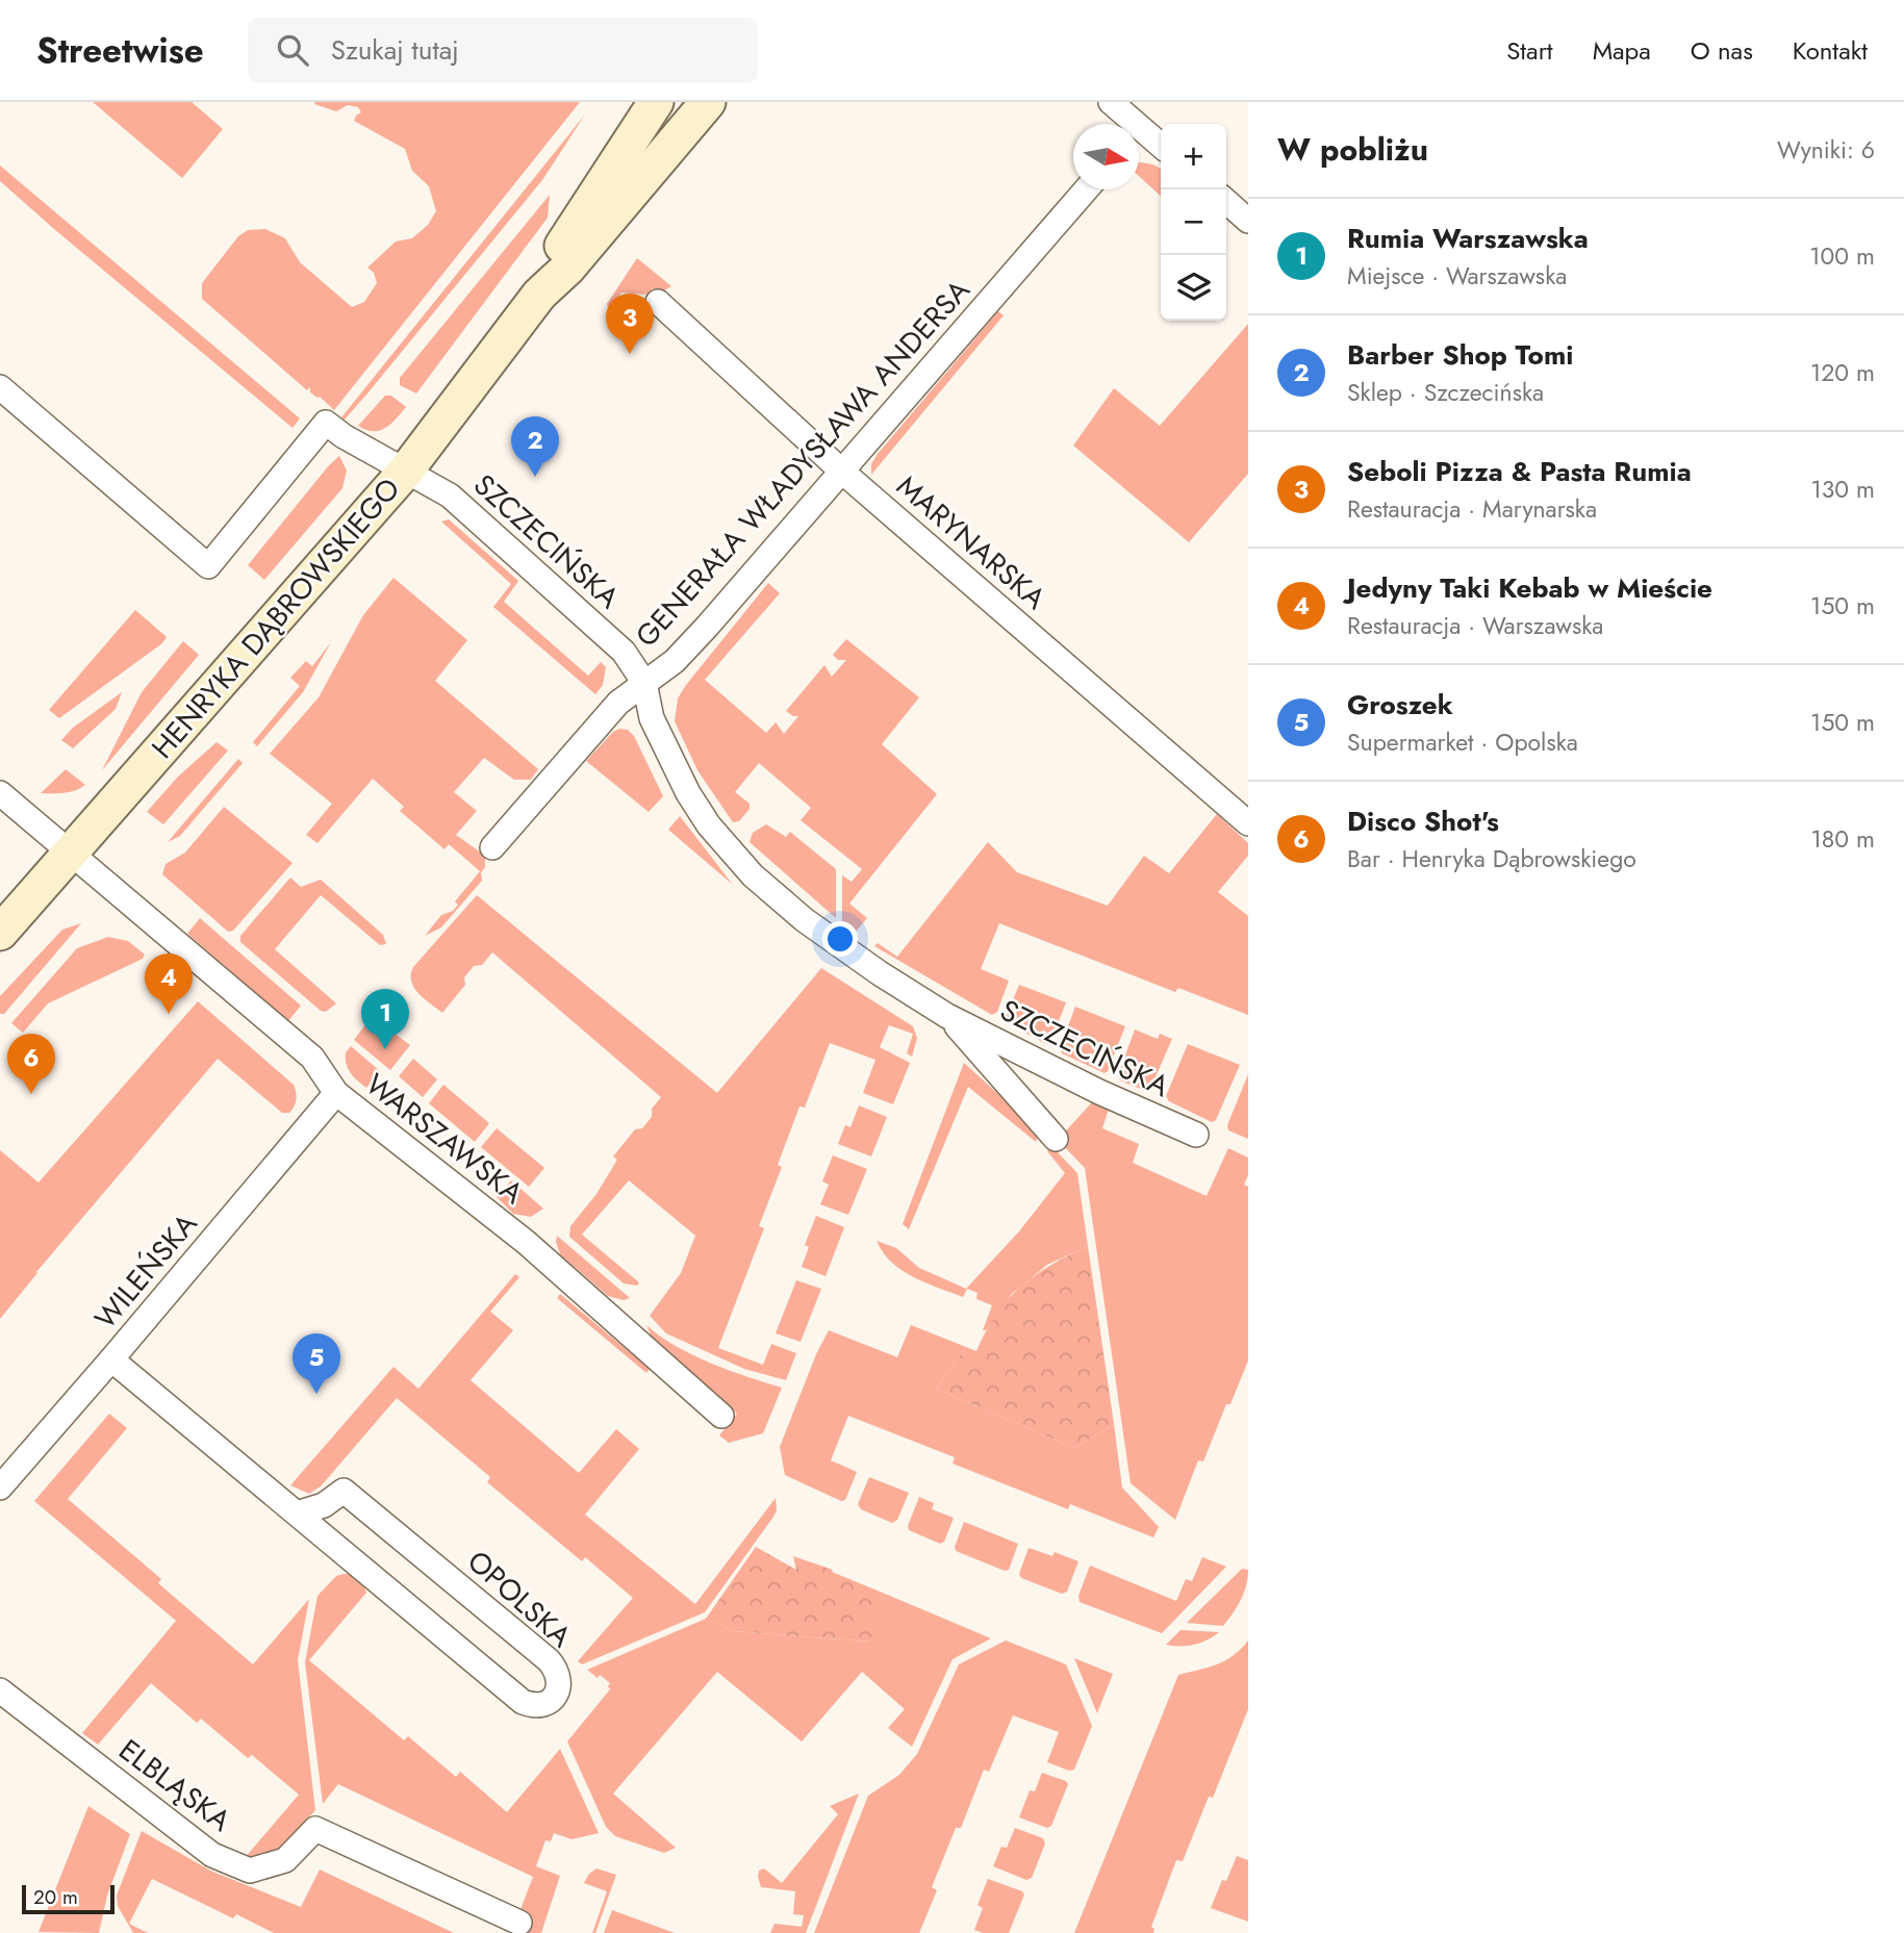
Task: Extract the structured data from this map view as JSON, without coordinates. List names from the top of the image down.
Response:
{
  "streets": {
    "street": [
      "GENERAŁA WŁADYSŁAWA ANDERSA",
      "SZCZECIŃSKA",
      "MARYNARSKA",
      "HENRYKA DĄBROWSKIEGO",
      "WARSZAWSKA",
      "WILEŃSKA",
      "OPOLSKA",
      "ELBLĄSKA"
    ]
  },
  "crossings": [
    ["GENERAŁA WŁADYSŁAWA ANDERSA", "SZCZECIŃSKA"],
    ["GENERAŁA WŁADYSŁAWA ANDERSA", "MARYNARSKA"],
    ["SZCZECIŃSKA", "HENRYKA DĄBROWSKIEGO"],
    ["HENRYKA DĄBROWSKIEGO", "WARSZAWSKA"],
    ["WARSZAWSKA", "WILEŃSKA"],
    ["WILEŃSKA", "OPOLSKA"]
  ],
  "scale_bar": "20 m",
  "north": "right",
  "page": {
    "header": "Streetwise",
    "search": "Szukaj tutaj",
    "nav": [
      "Start",
      "Mapa",
      "O nas",
      "Kontakt"
    ],
    "heading": ["W pobliżu", "Wyniki: 6"],
    "map_buttons": ["+", "−"],
    "list": [
      {
        "mark": "1",
        "name": "Rumia Warszawska",
        "note": "Miejsce · Warszawska",
        "value": "100 m"
      },
      {
        "mark": "2",
        "name": "Barber Shop Tomi",
        "note": "Sklep · Szczecińska",
        "value": "120 m"
      },
      {
        "mark": "3",
        "name": "Seboli Pizza & Pasta Rumia",
        "note": "Restauracja · Marynarska",
        "value": "130 m"
      },
      {
        "mark": "4",
        "name": "Jedyny Taki Kebab w Mieście",
        "note": "Restauracja · Warszawska",
        "value": "150 m"
      },
      {
        "mark": "5",
        "name": "Groszek",
        "note": "Supermarket · Opolska",
        "value": "150 m"
      },
      {
        "mark": "6",
        "name": "Disco Shot's",
        "note": "Bar · Henryka Dąbrowskiego",
        "value": "180 m"
      }
    ],
    "pins": [
      "3",
      "2",
      "4",
      "1",
      "6",
      "5"
    ],
    "scale": "20 m"
  }
}
